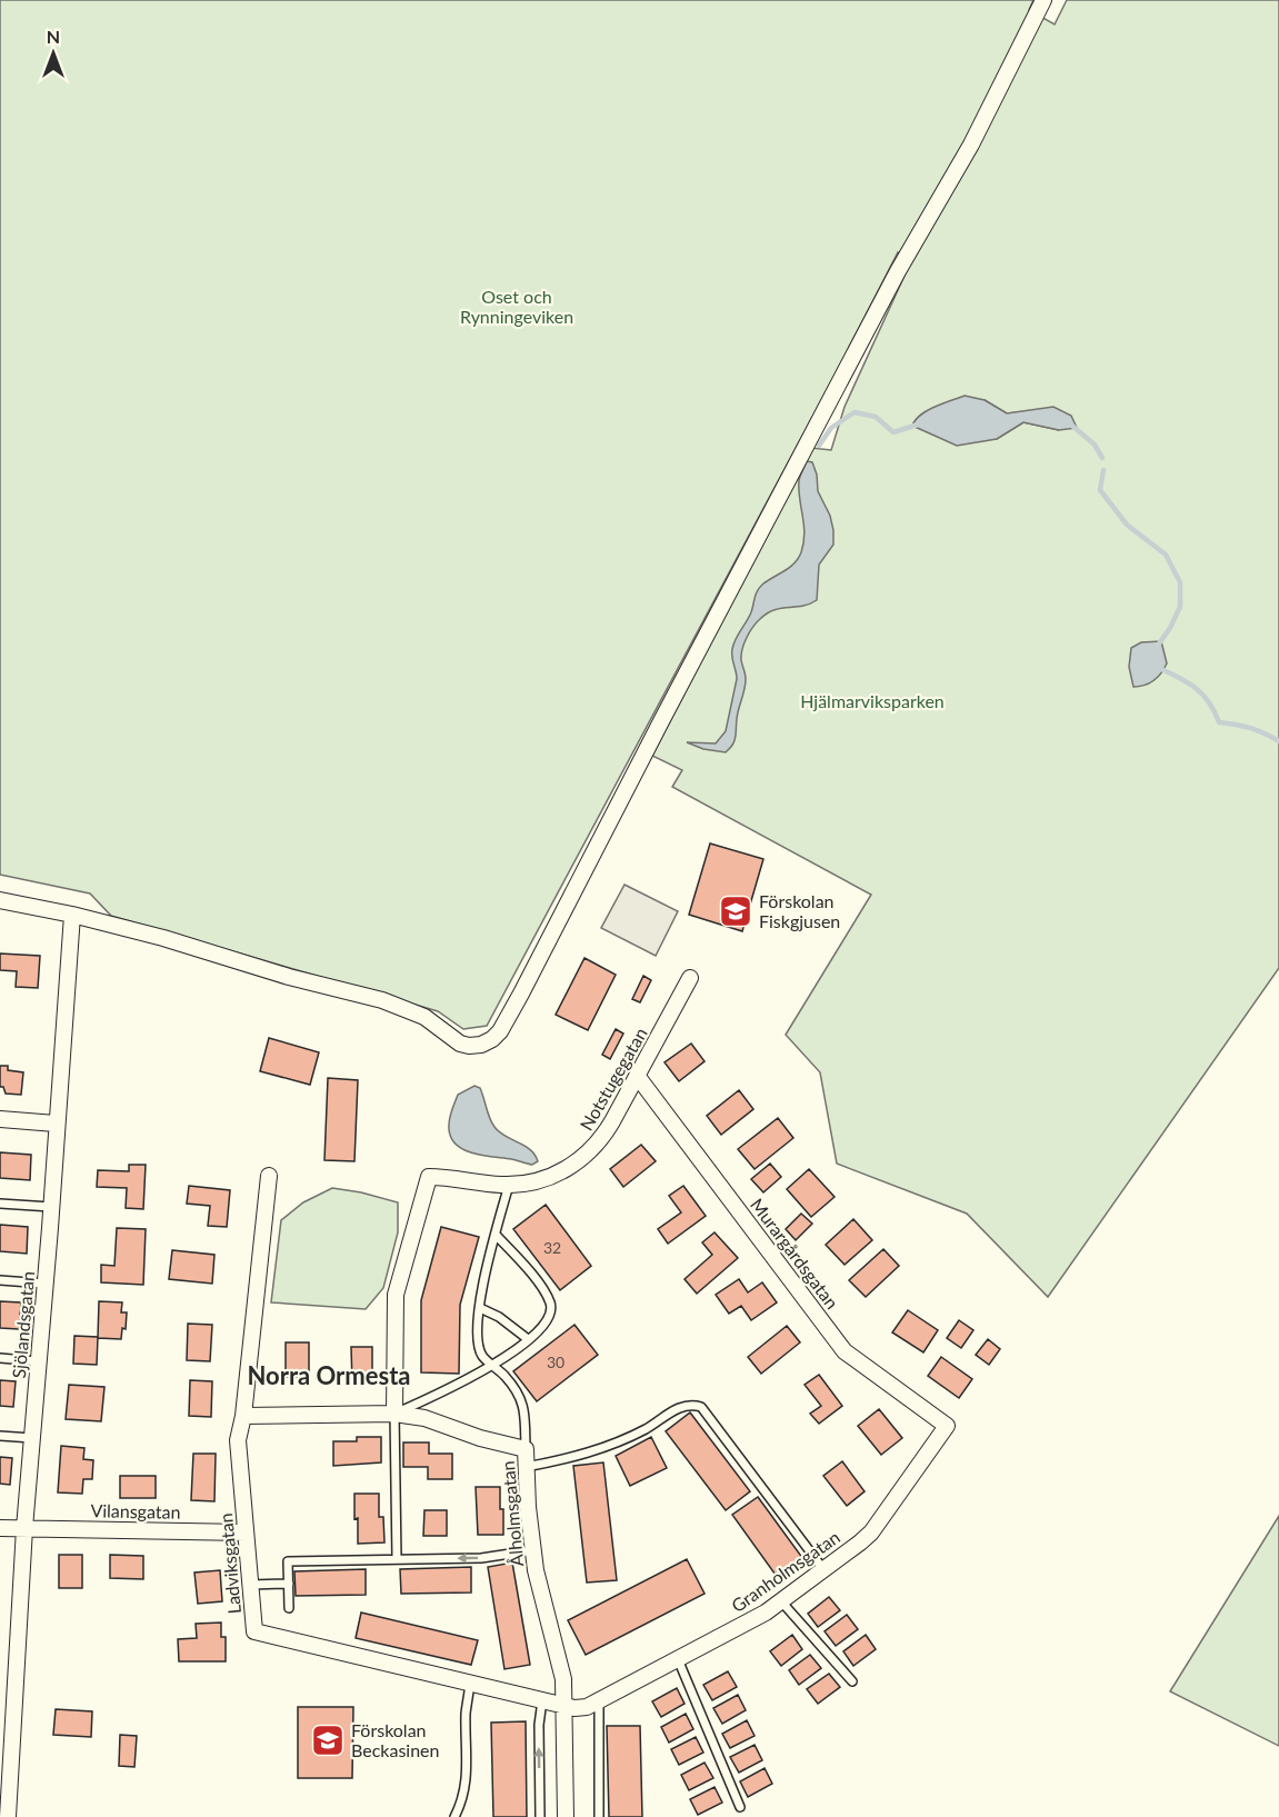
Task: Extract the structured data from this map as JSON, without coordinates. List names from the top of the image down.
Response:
{
  "streets": {
    "street": [
      "Notstugegatan",
      "Murargårdsgatan",
      "Sjölandsgatan",
      "Vilansgatan",
      "Ålholmsgatan",
      "Ladviksgatan",
      "Granholmsgatan"
    ]
  },
  "crossings": [
    ["Notstugegatan", "Murargårdsgatan"],
    ["Notstugegatan", "Ålholmsgatan"],
    ["Murargårdsgatan", "Granholmsgatan"],
    ["Sjölandsgatan", "Vilansgatan"],
    ["Vilansgatan", "Ladviksgatan"],
    ["Ålholmsgatan", "Ladviksgatan"],
    ["Ålholmsgatan", "Granholmsgatan"],
    ["Ladviksgatan", "Granholmsgatan"]
  ],
  "districts": ["Norra Ormesta"],
  "parks": ["Oset och Rynningeviken", "Hjälmarviksparken"],
  "places": {
    "school or university": ["Förskolan Fiskgjusen", "Förskolan Beckasinen"]
  },
  "house_numbers": ["32", "30"],
  "north": "top"
}
